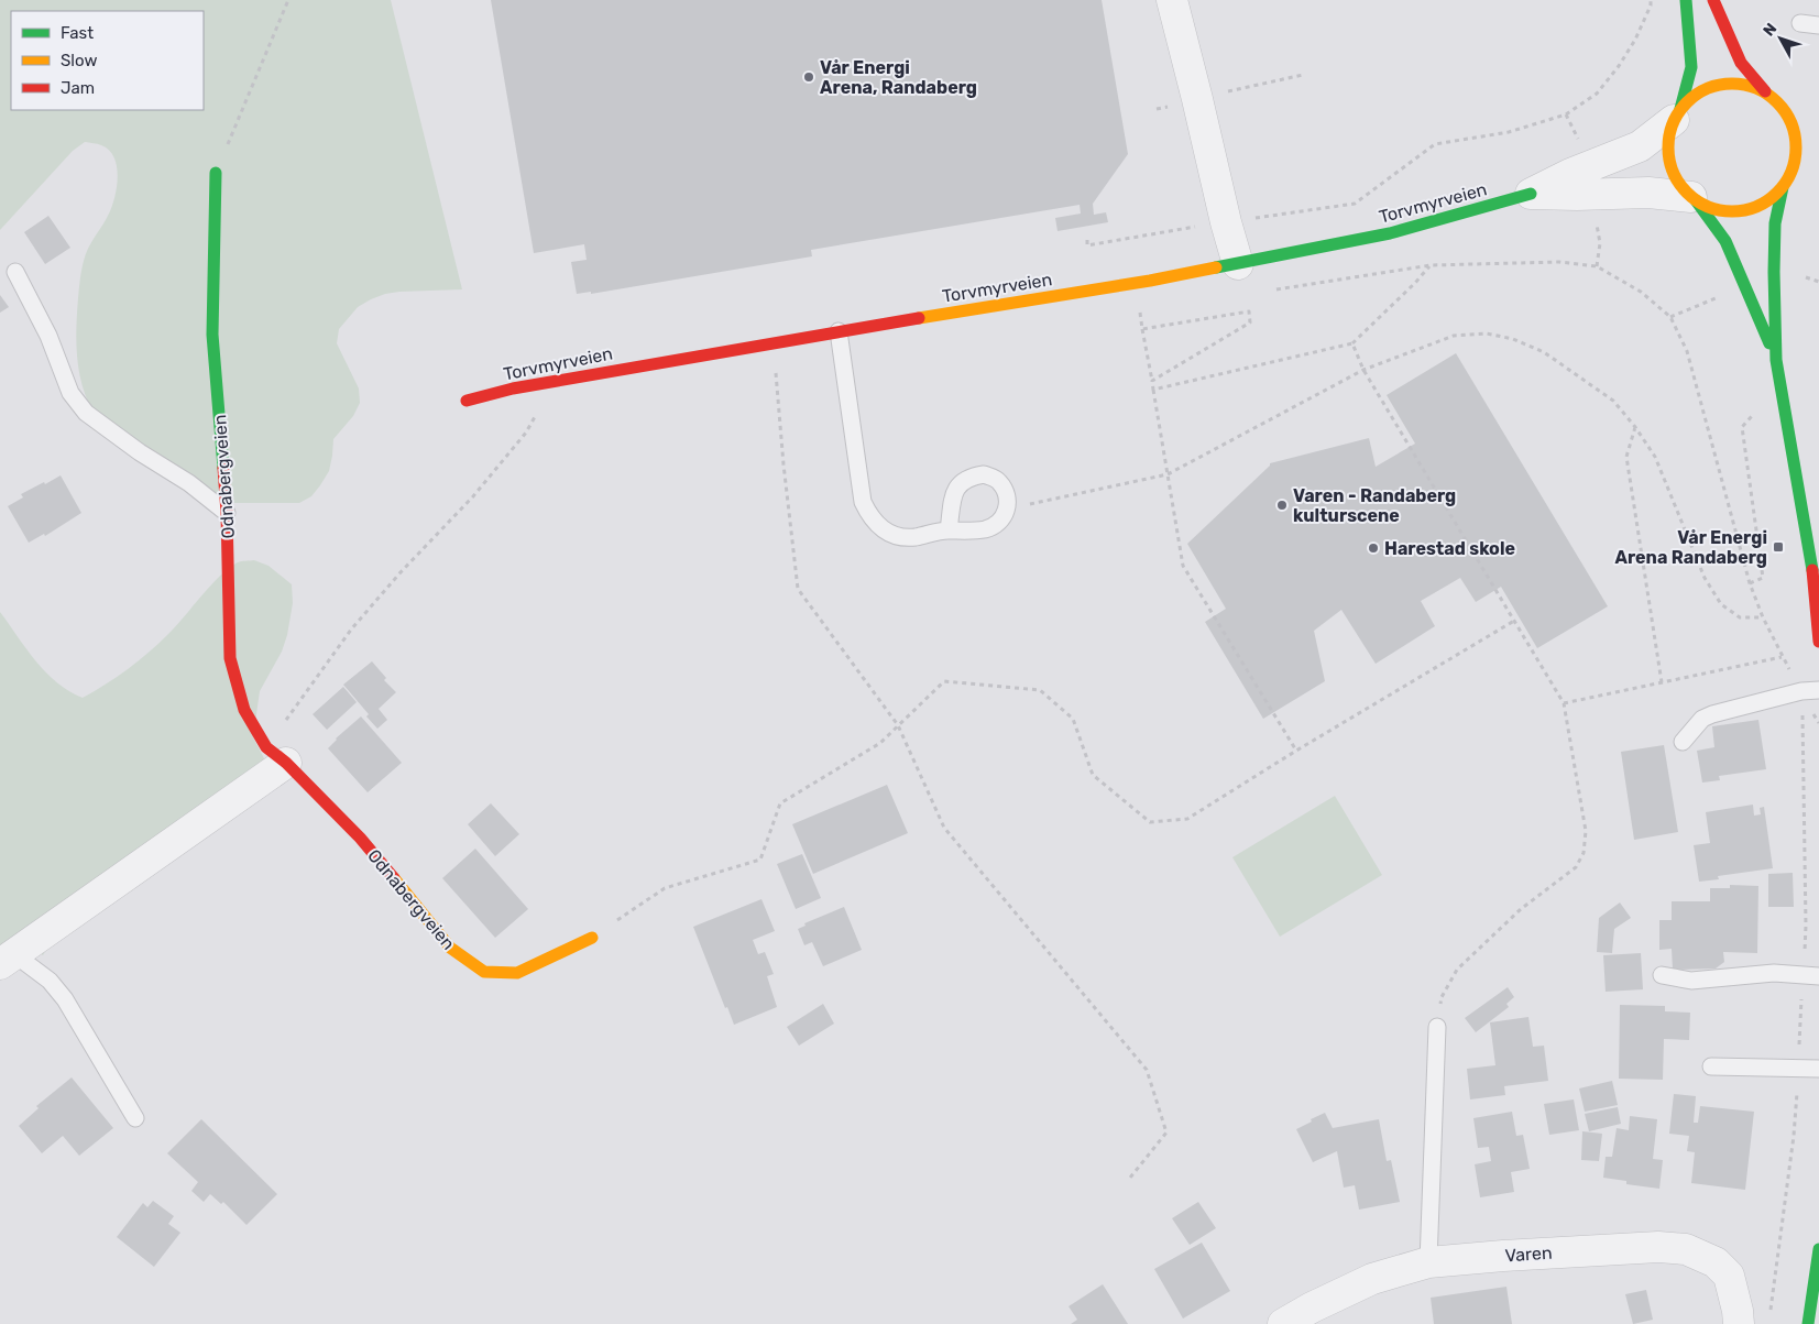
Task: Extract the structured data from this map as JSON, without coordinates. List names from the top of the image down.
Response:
{
  "streets": {
    "street": ["Torvmyrveien", "Odnabergveien", "Varen"]
  },
  "places": {
    "other": ["Vår Energi Arena, Randaberg", "Varen - Randaberg kulturscene", "Harestad skole"],
    "transit": ["Vår Energi Arena Randaberg"]
  },
  "legend": ["Fast", "Slow", "Jam"],
  "north": "top left"
}
